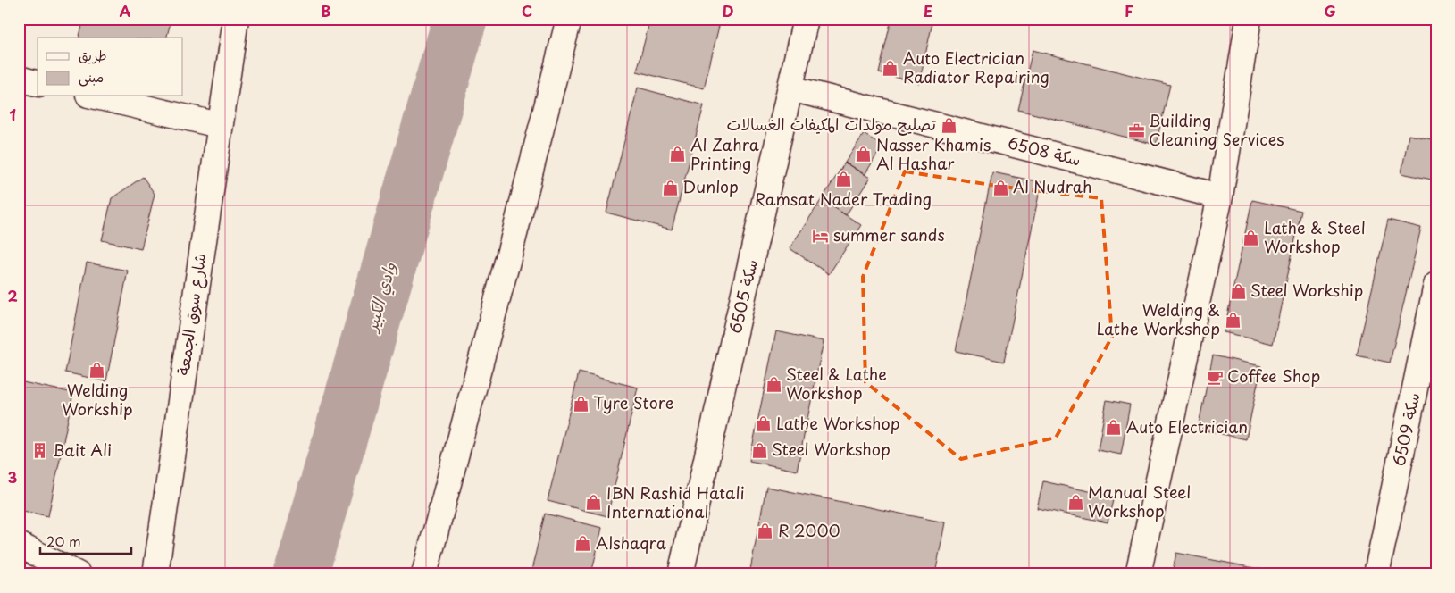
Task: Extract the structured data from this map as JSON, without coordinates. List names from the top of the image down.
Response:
{
  "streets": {
    "street": [
      "سكة 6508",
      "سكة 6505",
      "شارع سوق الجمعة",
      "سكة 6509"
    ]
  },
  "crossings": [
    ["سكة 6508", "سكة 6505"]
  ],
  "water": ["وادي الكبير"],
  "places": {
    "shop": [
      "Auto Electrician Radiator Repairing",
      "تصليح مولدات المكيفات الغسالات",
      "Al Zahra Printing",
      "Nasser Khamis Al Hashar",
      "Ramsat Nader Trading",
      "Dunlop",
      "Al Nudrah",
      "Lathe & Steel Workshop",
      "Steel Workship",
      "Welding & Lathe Workshop",
      "Welding Workship",
      "Steel & Lathe Workshop",
      "Tyre Store",
      "Lathe Workshop",
      "Auto Electrician",
      "Steel Workshop",
      "Manual Steel Workshop",
      "IBN Rashid Hatali International",
      "R 2000",
      "Alshaqra"
    ],
    "office": ["Building Cleaning Services"],
    "hotel": ["summer sands"],
    "cafe": ["Coffee Shop"],
    "building": ["Bait Ali"]
  },
  "legend": ["طريق", "مبنى"],
  "scale_bar": "20 m",
  "grid": {
    "columns": [
      "A",
      "B",
      "C",
      "D",
      "E",
      "F",
      "G"
    ],
    "rows": ["1", "2", "3"]
  }
}
